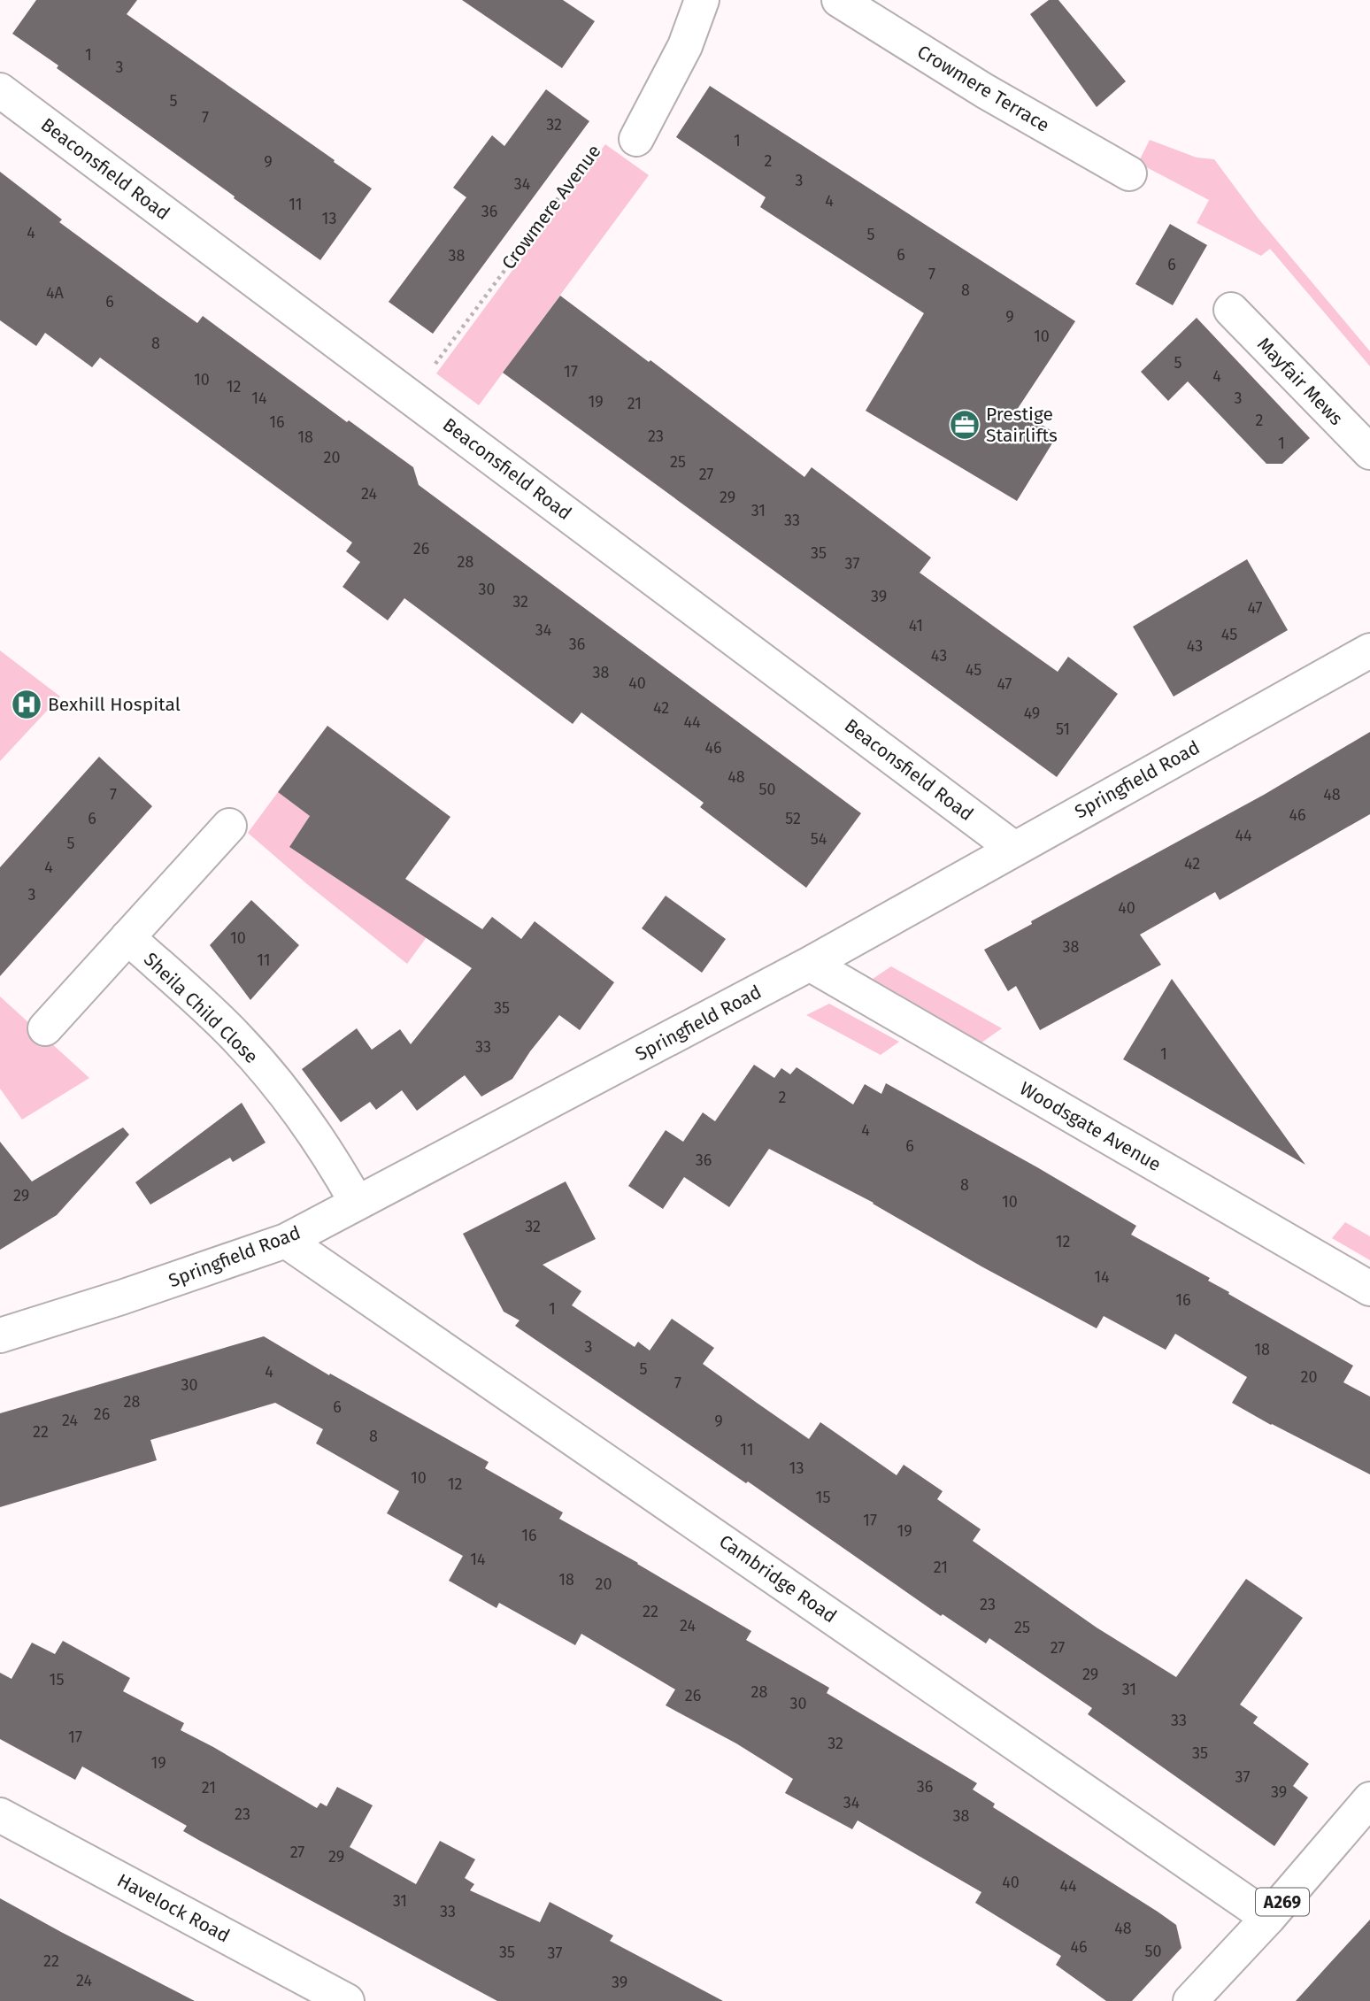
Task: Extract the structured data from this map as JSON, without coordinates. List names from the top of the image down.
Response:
{
  "streets": {
    "street": [
      "Crowmere Terrace",
      "Beaconsfield Road",
      "Mayfair Mews",
      "Springfield Road",
      "Sheila Child Close",
      "Woodsgate Avenue",
      "Cambridge Road",
      "A269",
      "Havelock Road"
    ],
    "path": ["Crowmere Avenue"]
  },
  "crossings": [
    ["Beaconsfield Road", "Crowmere Avenue"],
    ["Beaconsfield Road", "Springfield Road"],
    ["Springfield Road", "Sheila Child Close"],
    ["Springfield Road", "Woodsgate Avenue"],
    ["Springfield Road", "Cambridge Road"],
    ["Cambridge Road", "A269"]
  ],
  "places": {
    "office": ["Prestige Stairlifts"],
    "hospital": ["Bexhill Hospital"]
  },
  "house_numbers": [
    "1",
    "3",
    "5",
    "7",
    "32",
    "1",
    "2",
    "9",
    "3",
    "34",
    "4",
    "11",
    "36",
    "13",
    "4",
    "5",
    "6",
    "38",
    "6",
    "7",
    "8",
    "4A",
    "6",
    "9",
    "10",
    "8",
    "5",
    "17",
    "4",
    "10",
    "12",
    "14",
    "3",
    "19",
    "21",
    "2",
    "16",
    "23",
    "18",
    "1",
    "20",
    "25",
    "27",
    "24",
    "29",
    "31",
    "33",
    "26",
    "35",
    "28",
    "37",
    "30",
    "39",
    "32",
    "47",
    "41",
    "34",
    "45",
    "36",
    "43",
    "43",
    "45",
    "38",
    "40",
    "47",
    "42",
    "49",
    "44",
    "51",
    "46",
    "48",
    "50",
    "7",
    "48",
    "46",
    "6",
    "52",
    "44",
    "54",
    "5",
    "42",
    "4",
    "3",
    "40",
    "10",
    "38",
    "11",
    "35",
    "33",
    "1",
    "2",
    "4",
    "6",
    "36",
    "8",
    "29",
    "10",
    "32",
    "12",
    "14",
    "16",
    "1",
    "3",
    "18",
    "5",
    "4",
    "20",
    "7",
    "30",
    "28",
    "6",
    "26",
    "24",
    "9",
    "22",
    "8",
    "11",
    "13",
    "10",
    "12",
    "15",
    "17",
    "19",
    "16",
    "14",
    "21",
    "18",
    "20",
    "23",
    "22",
    "24",
    "25",
    "27",
    "29",
    "15",
    "31",
    "28",
    "26",
    "30",
    "33",
    "17",
    "32",
    "35",
    "19",
    "37",
    "36",
    "21",
    "39",
    "34",
    "23",
    "38",
    "27",
    "29",
    "40",
    "44",
    "31",
    "33",
    "48",
    "46",
    "50",
    "35",
    "37",
    "22",
    "24",
    "39"
  ]
}
